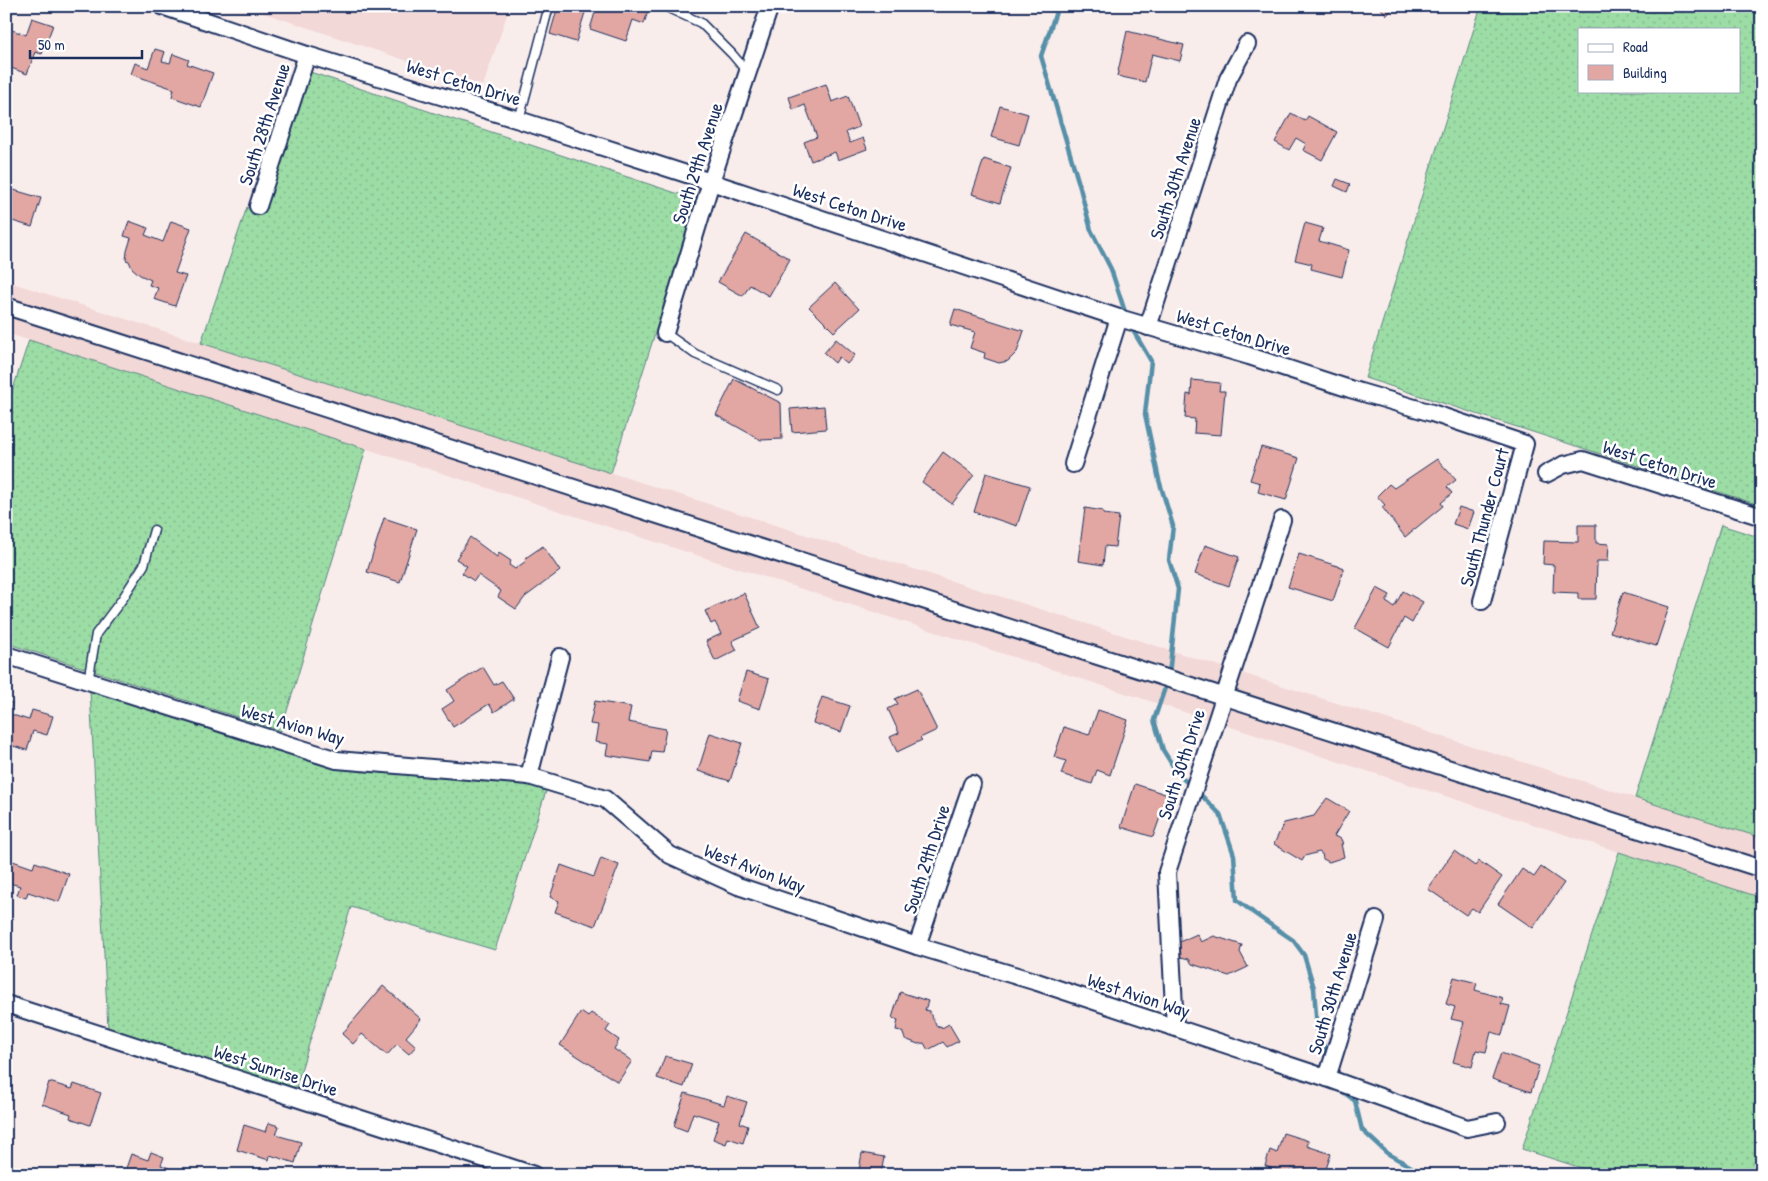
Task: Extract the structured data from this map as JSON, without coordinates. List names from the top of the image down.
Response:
{
  "streets": {
    "street": [
      "West Ceton Drive",
      "South 28th Avenue",
      "South 29th Avenue",
      "South 30th Avenue",
      "South Thunder Court",
      "West Avion Way",
      "South 30th Drive",
      "South 29th Drive",
      "West Sunrise Drive"
    ]
  },
  "crossings": [
    ["West Ceton Drive", "South 28th Avenue"],
    ["West Ceton Drive", "South 29th Avenue"],
    ["West Ceton Drive", "South 30th Avenue"],
    ["West Ceton Drive", "South Thunder Court"],
    ["South 30th Avenue", "West Avion Way"],
    ["West Avion Way", "South 30th Drive"],
    ["West Avion Way", "South 29th Drive"]
  ],
  "legend": ["Road", "Building"],
  "scale_bar": "50 m"
}
